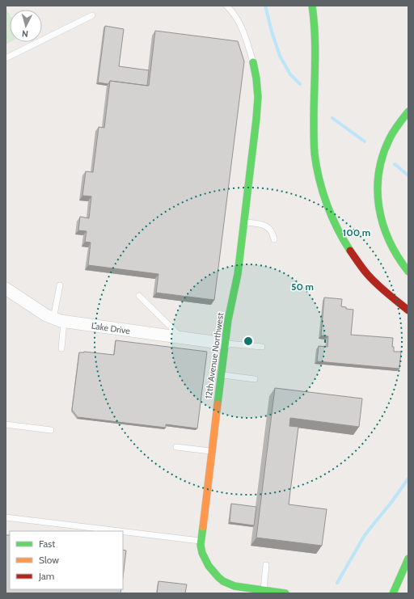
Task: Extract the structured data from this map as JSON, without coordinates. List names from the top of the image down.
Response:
{
  "streets": {
    "main road": ["12th Avenue Northwest"],
    "street": ["Lake Drive"]
  },
  "crossings": [
    ["Lake Drive", "12th Avenue Northwest"]
  ],
  "legend": ["Fast", "Slow", "Jam"],
  "north": "bottom",
  "rings": ["100 m", "50 m"]
}
